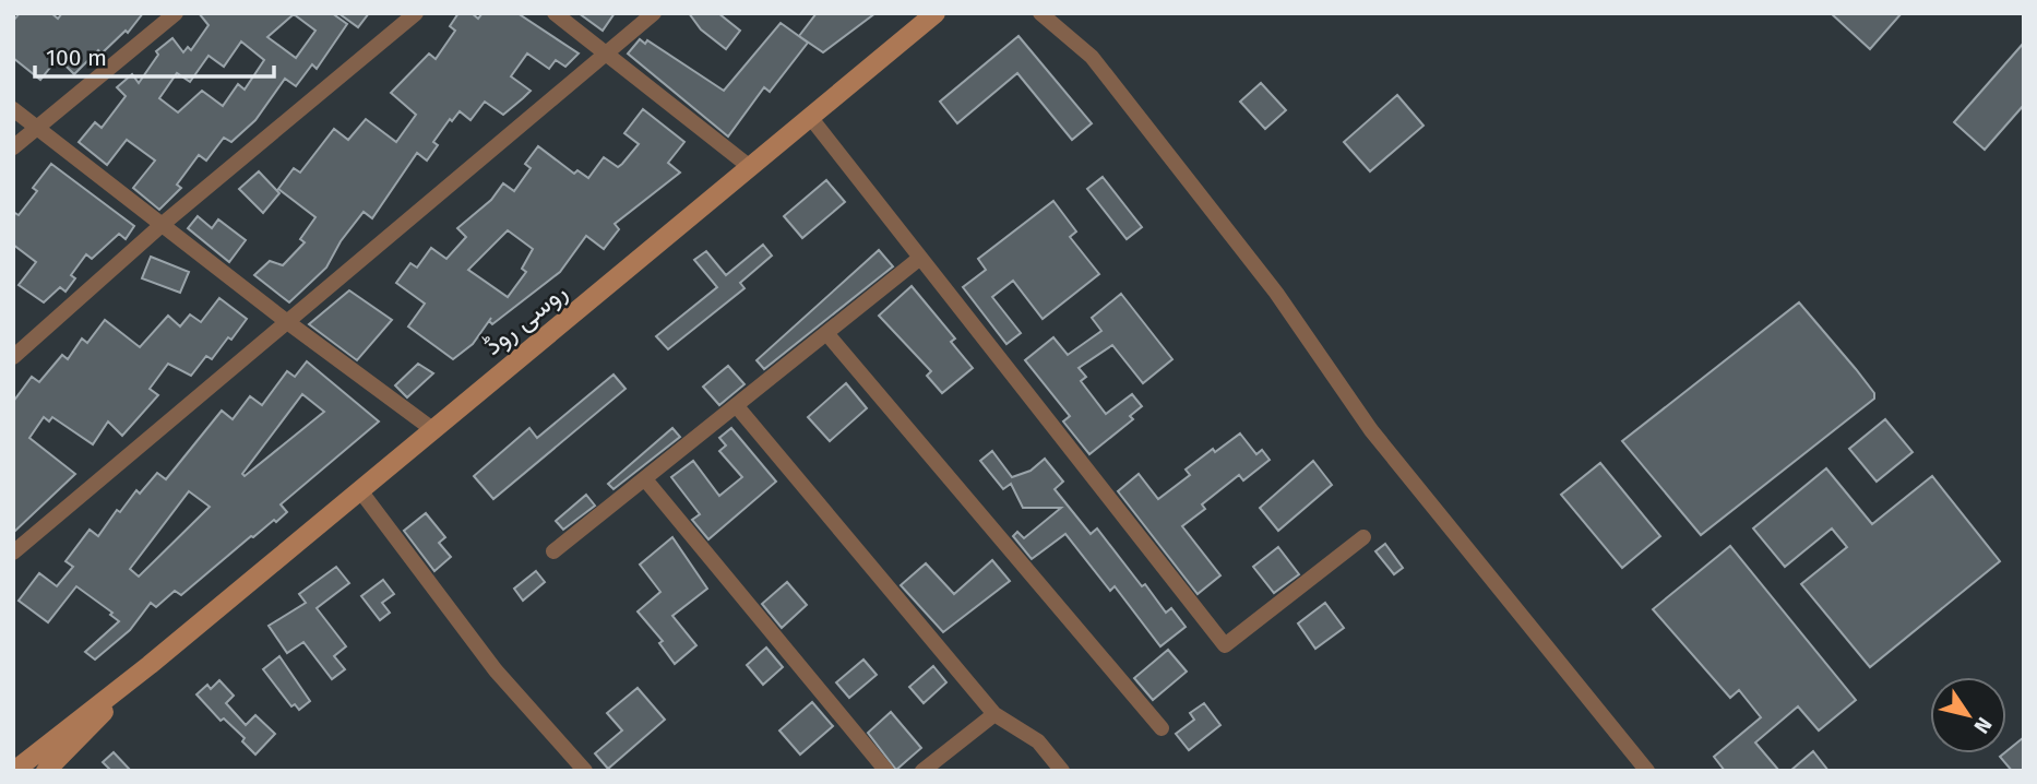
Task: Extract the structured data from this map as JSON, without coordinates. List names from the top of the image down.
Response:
{
  "streets": {
    "main road": ["روسی روڈ"]
  },
  "scale_bar": "100 m",
  "north": "bottom right"
}
